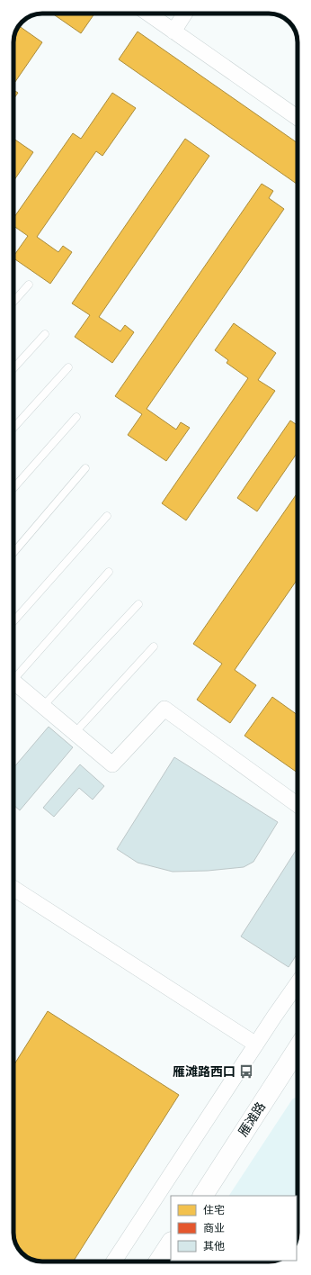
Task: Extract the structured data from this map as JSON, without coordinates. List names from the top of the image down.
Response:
{
  "streets": {
    "main road": ["雁滩路"]
  },
  "places": {
    "bus stop": ["雁滩路西口"]
  },
  "legend": ["住宅", "商业", "其他"]
}
